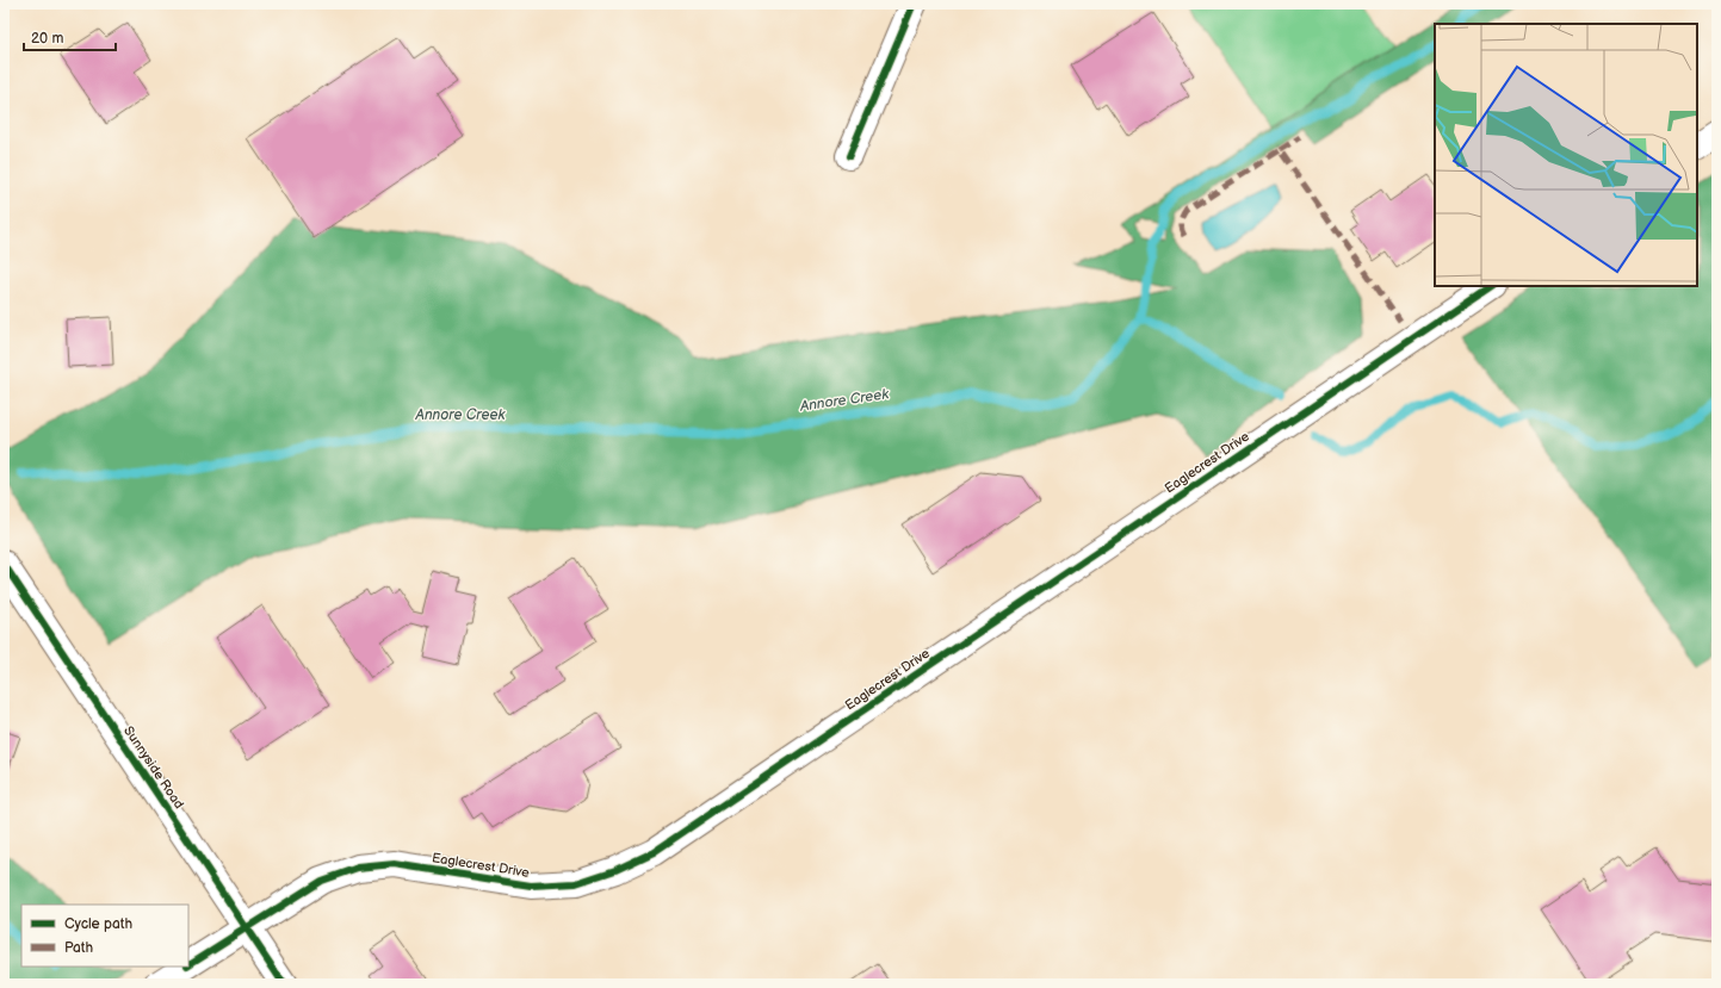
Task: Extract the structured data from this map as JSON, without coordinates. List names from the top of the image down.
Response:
{
  "streets": {
    "street": ["Eaglecrest Drive", "Sunnyside Road"]
  },
  "crossings": [
    ["Eaglecrest Drive", "Sunnyside Road"]
  ],
  "water": ["Annore Creek"],
  "legend": ["Cycle path", "Path"],
  "scale_bar": "20 m"
}
